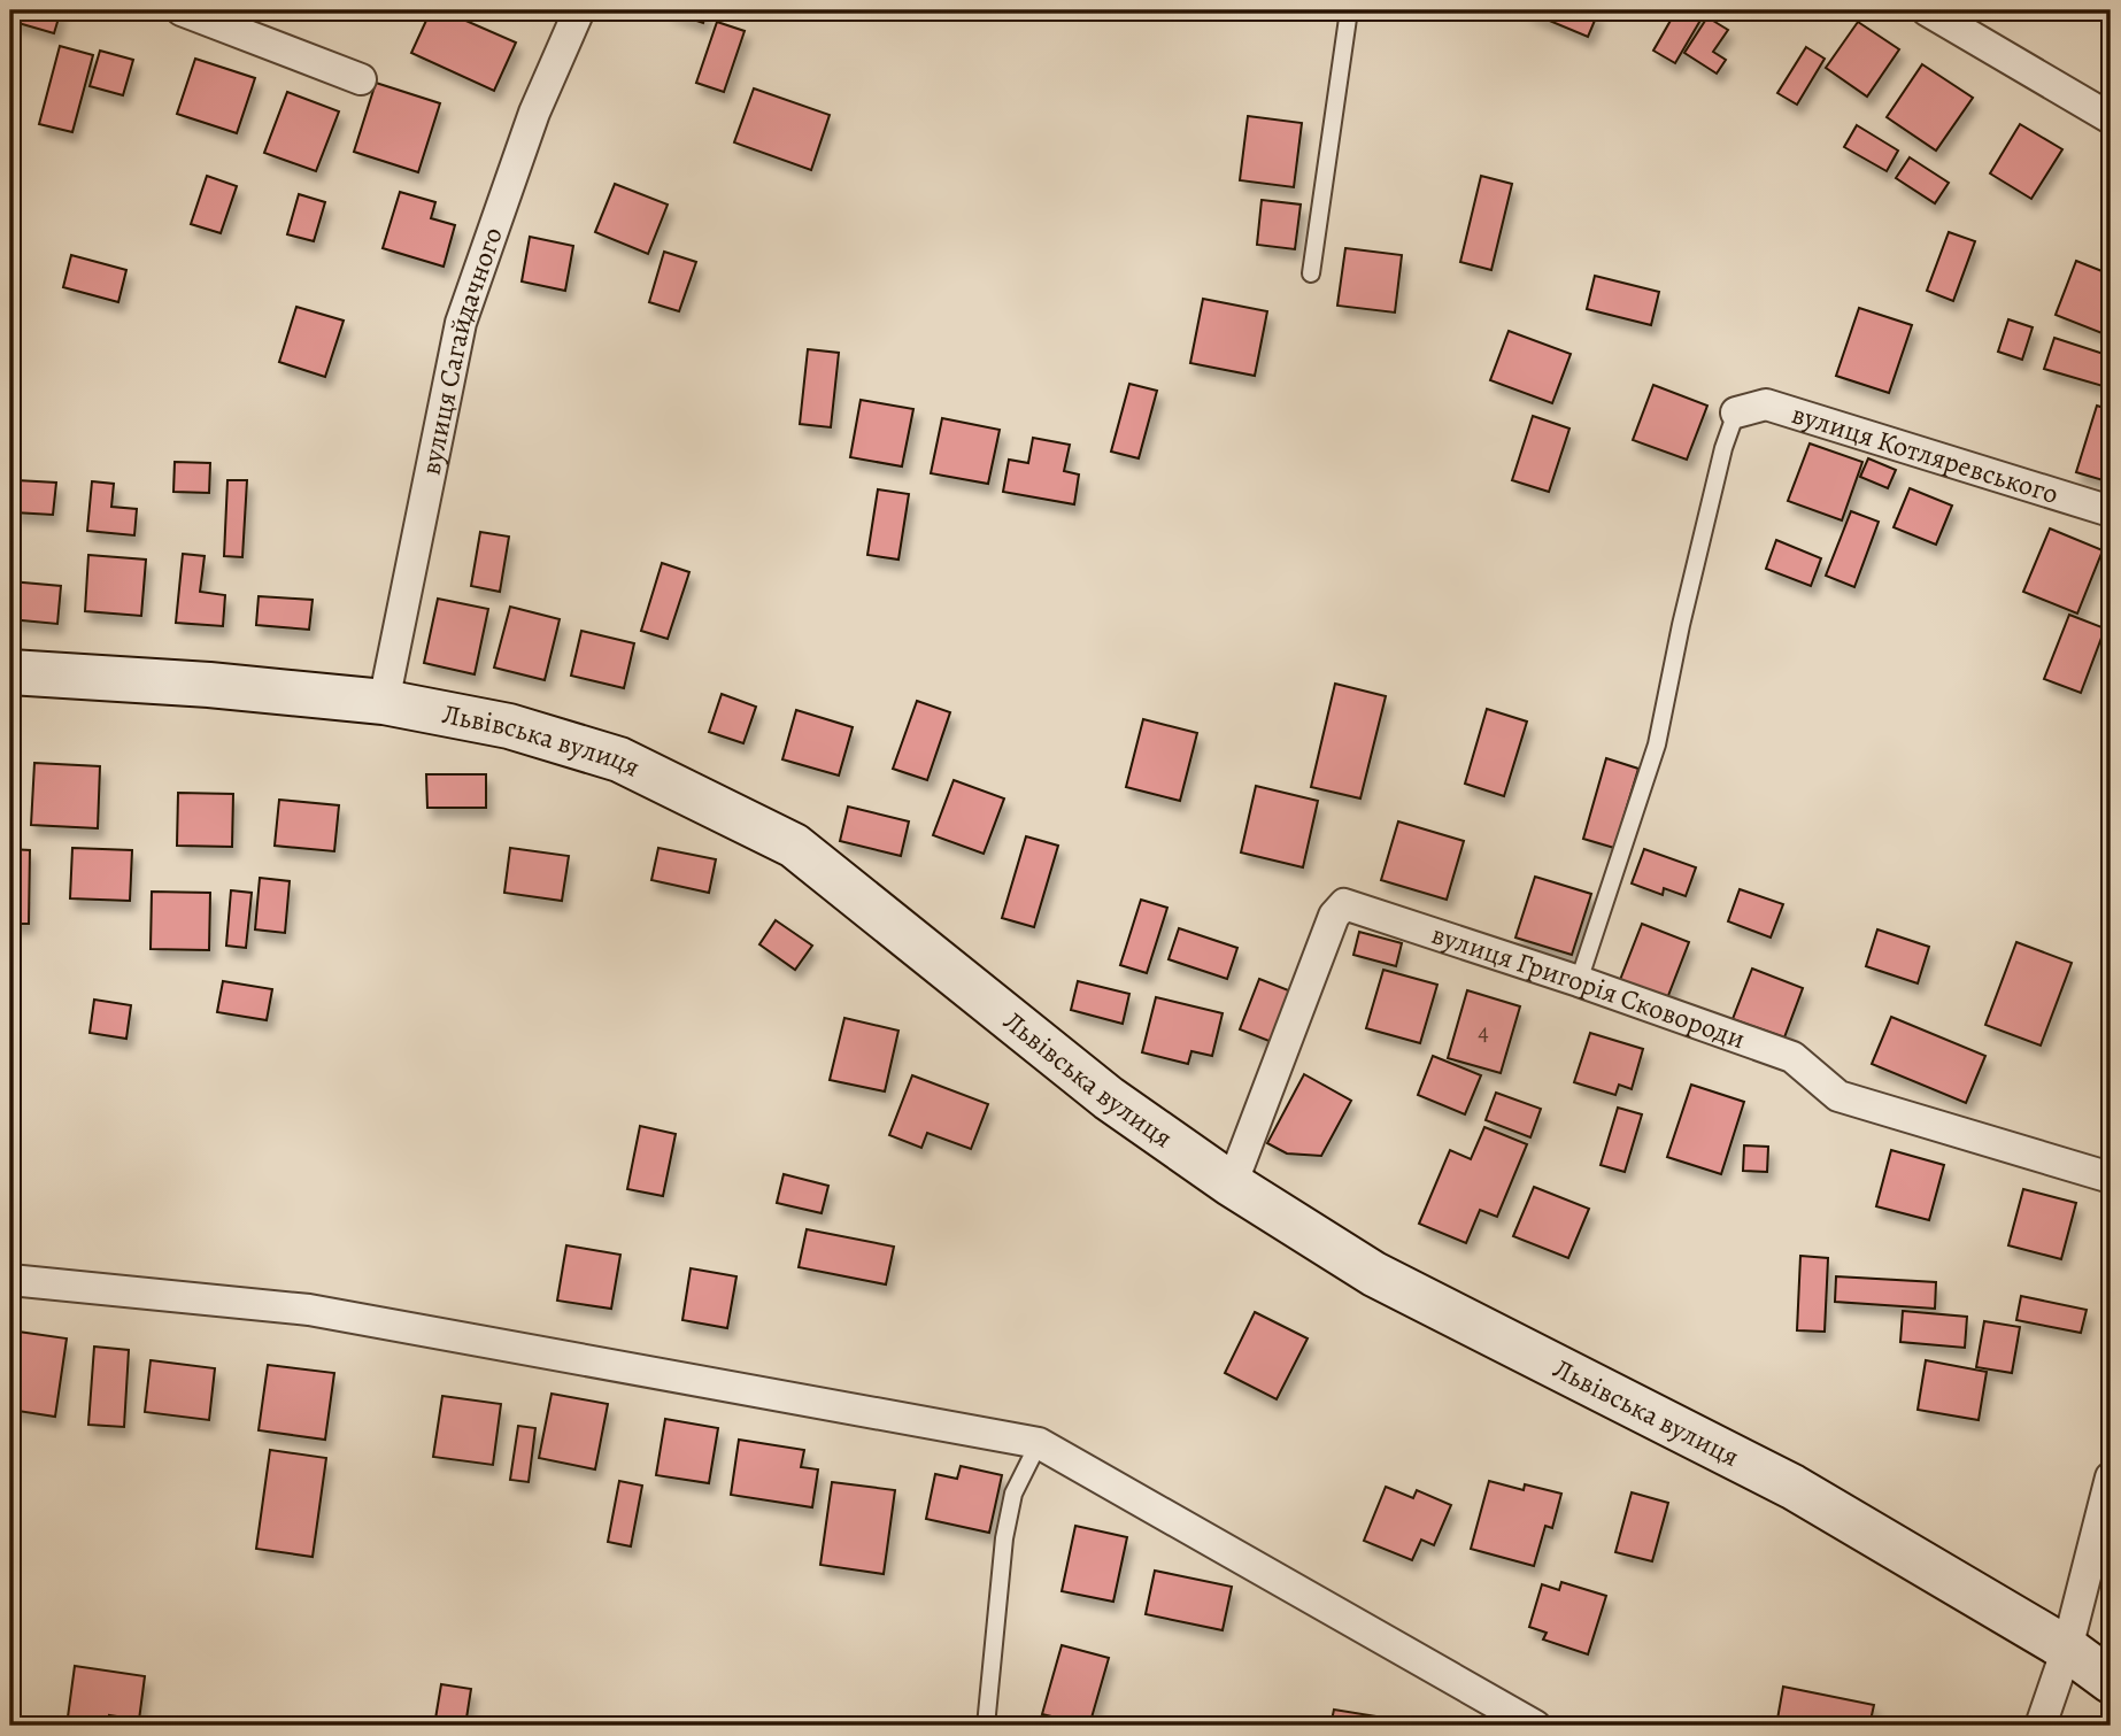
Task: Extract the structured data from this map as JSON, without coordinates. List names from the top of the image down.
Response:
{
  "streets": {
    "main road": ["Львівська вулиця"],
    "street": ["вулиця Сагайдачного", "вулиця Котляревського", "вулиця Григорія Сковороди"]
  },
  "crossings": [
    ["вулиця Сагайдачного", "Львівська вулиця"],
    ["Львівська вулиця", "вулиця Григорія Сковороди"]
  ],
  "house_numbers": ["4"]
}
